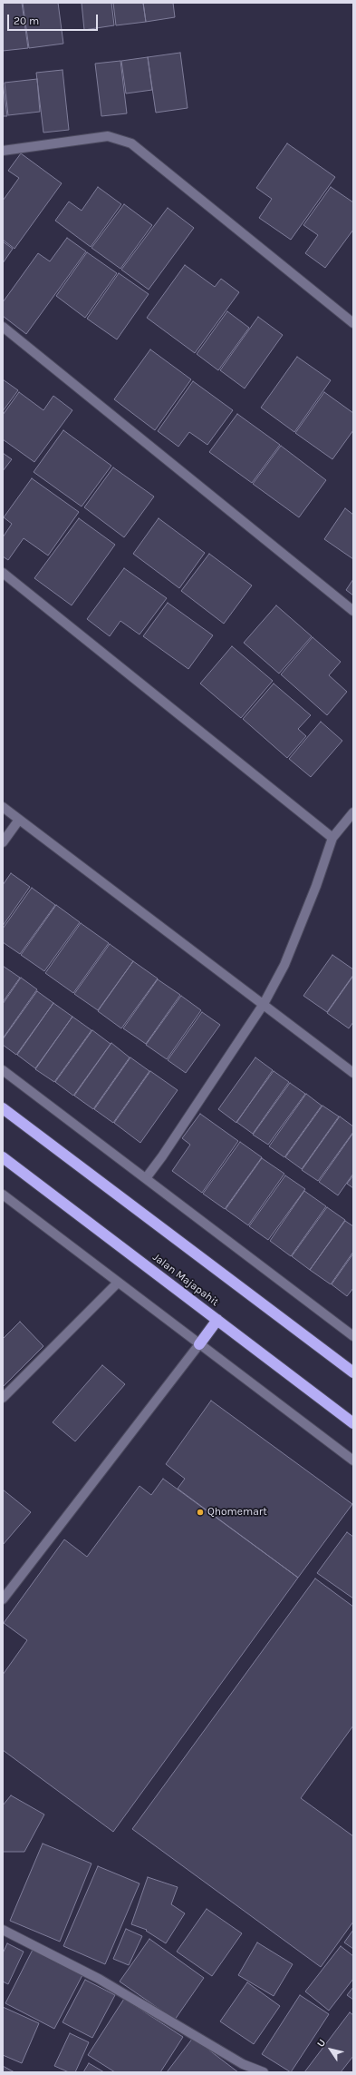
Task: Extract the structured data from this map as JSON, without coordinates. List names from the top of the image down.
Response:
{
  "streets": {
    "highway": ["Jalan Majapahit"]
  },
  "places": ["Qhomemart"],
  "scale_bar": "20 m",
  "north": "top left"
}
